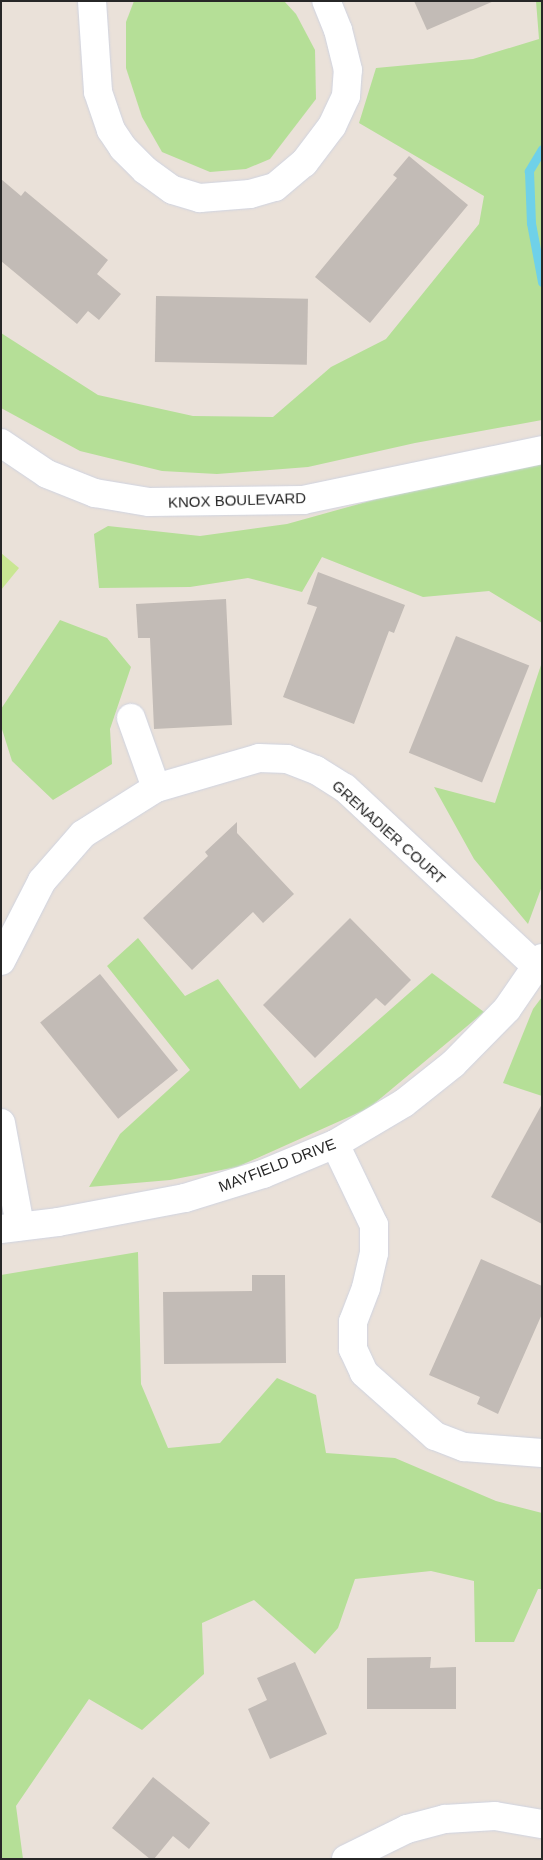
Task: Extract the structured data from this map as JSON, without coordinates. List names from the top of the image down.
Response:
{
  "streets": {
    "street": ["KNOX BOULEVARD", "GRENADIER COURT", "MAYFIELD DRIVE"]
  },
  "crossings": [
    ["GRENADIER COURT", "MAYFIELD DRIVE"]
  ]
}
